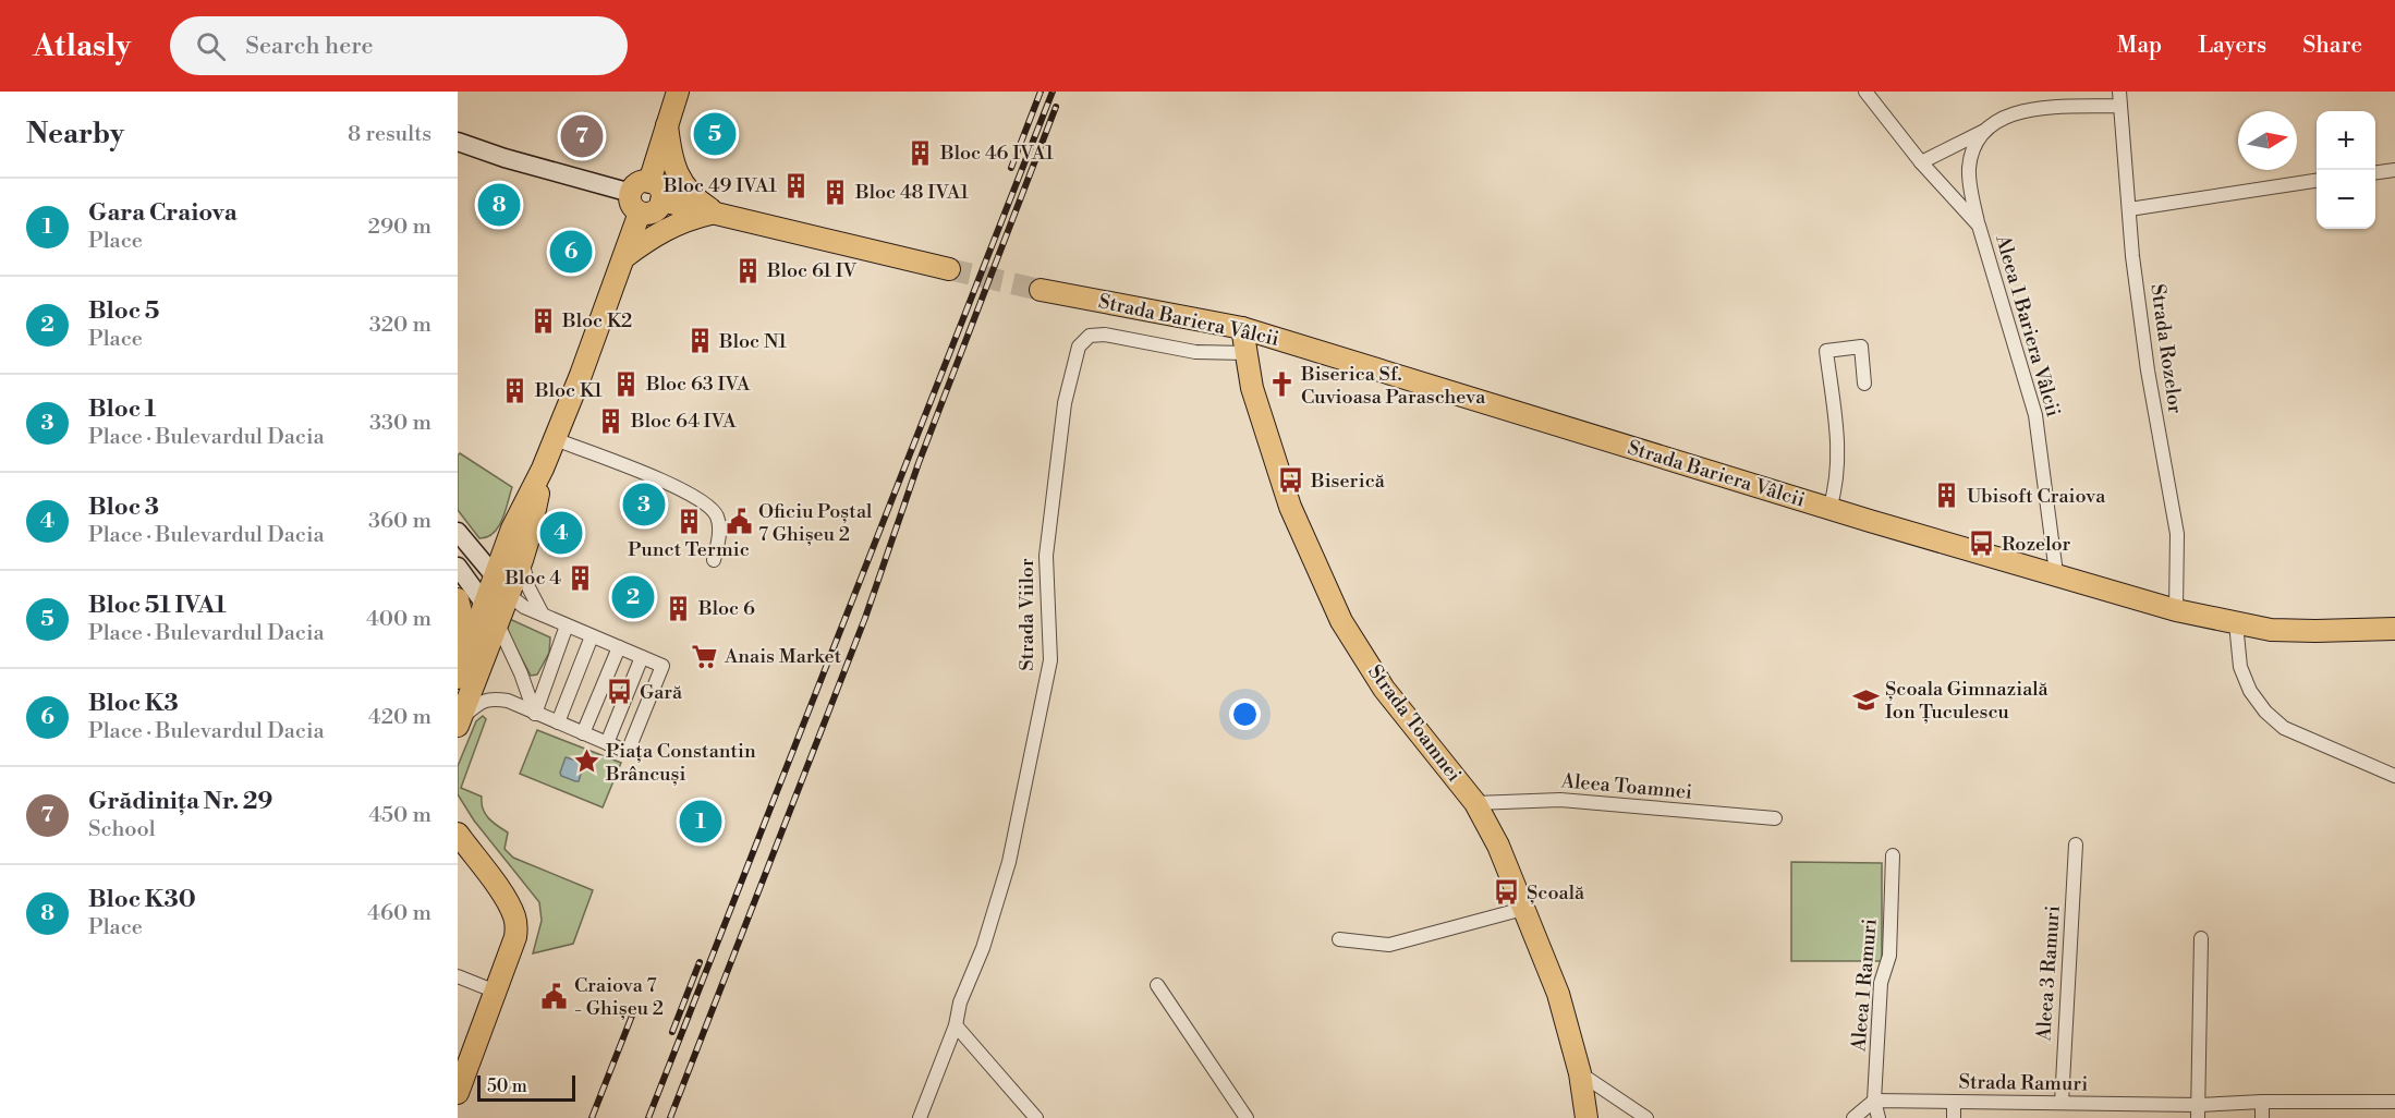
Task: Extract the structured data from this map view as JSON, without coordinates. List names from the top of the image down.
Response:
{
  "streets": {
    "main road": ["Strada Bariera Vâlcii", "Strada Toamnei"],
    "street": [
      "Aleea 1 Bariera Vâlcii",
      "Strada Rozelor",
      "Strada Viilor",
      "Aleea Toamnei",
      "Aleea 3 Ramuri",
      "Aleea 1 Ramuri",
      "Strada Ramuri"
    ]
  },
  "crossings": [
    ["Strada Bariera Vâlcii", "Aleea 1 Bariera Vâlcii"],
    ["Strada Bariera Vâlcii", "Strada Rozelor"],
    ["Strada Bariera Vâlcii", "Strada Toamnei"],
    ["Strada Viilor", "Strada Toamnei"],
    ["Strada Toamnei", "Aleea Toamnei"],
    ["Aleea 3 Ramuri", "Strada Ramuri"],
    ["Aleea 1 Ramuri", "Strada Ramuri"]
  ],
  "places": {
    "building": [
      "Bloc 46 IVA1",
      "Bloc 49 IVA1",
      "Bloc 48 IVA1",
      "Bloc 61 IV",
      "Bloc K2",
      "Bloc N1",
      "Bloc 63 IVA",
      "Bloc K1",
      "Bloc 64 IVA",
      "Ubisoft Craiova",
      "Punct Termic",
      "Bloc 4",
      "Bloc 6"
    ],
    "church": ["Biserica Sf. Cuvioasa Parascheva"],
    "bus stop": [
      "Biserică",
      "Rozelor",
      "Gară",
      "Școală"
    ],
    "public building": ["Oficiu Poștal 7 Ghișeu 2", "Craiova 7 - Ghișeu 2"],
    "supermarket": ["Anais Market"],
    "school or university": ["Școala Gimnazială Ion Țuculescu"],
    "place": ["Piața Constantin Brâncuși"]
  },
  "scale_bar": "50 m",
  "north": "right",
  "page": {
    "header": "Atlasly",
    "search": "Search here",
    "nav": ["Map", "Layers", "Share"],
    "heading": ["Nearby", "8 results"],
    "pins": [
      "5",
      "7",
      "8",
      "6",
      "3",
      "4",
      "2",
      "1"
    ],
    "map_buttons": ["+", "−"],
    "list": [
      {
        "mark": "1",
        "name": "Gara Craiova",
        "note": "Place",
        "value": "290 m"
      },
      {
        "mark": "2",
        "name": "Bloc 5",
        "note": "Place",
        "value": "320 m"
      },
      {
        "mark": "3",
        "name": "Bloc 1",
        "note": "Place · Bulevardul Dacia",
        "value": "330 m"
      },
      {
        "mark": "4",
        "name": "Bloc 3",
        "note": "Place · Bulevardul Dacia",
        "value": "360 m"
      },
      {
        "mark": "5",
        "name": "Bloc 51 IVA1",
        "note": "Place · Bulevardul Dacia",
        "value": "400 m"
      },
      {
        "mark": "6",
        "name": "Bloc K3",
        "note": "Place · Bulevardul Dacia",
        "value": "420 m"
      },
      {
        "mark": "7",
        "name": "Grădinița Nr. 29",
        "note": "School",
        "value": "450 m"
      },
      {
        "mark": "8",
        "name": "Bloc K30",
        "note": "Place",
        "value": "460 m"
      }
    ],
    "scale": "50 m"
  }
}
